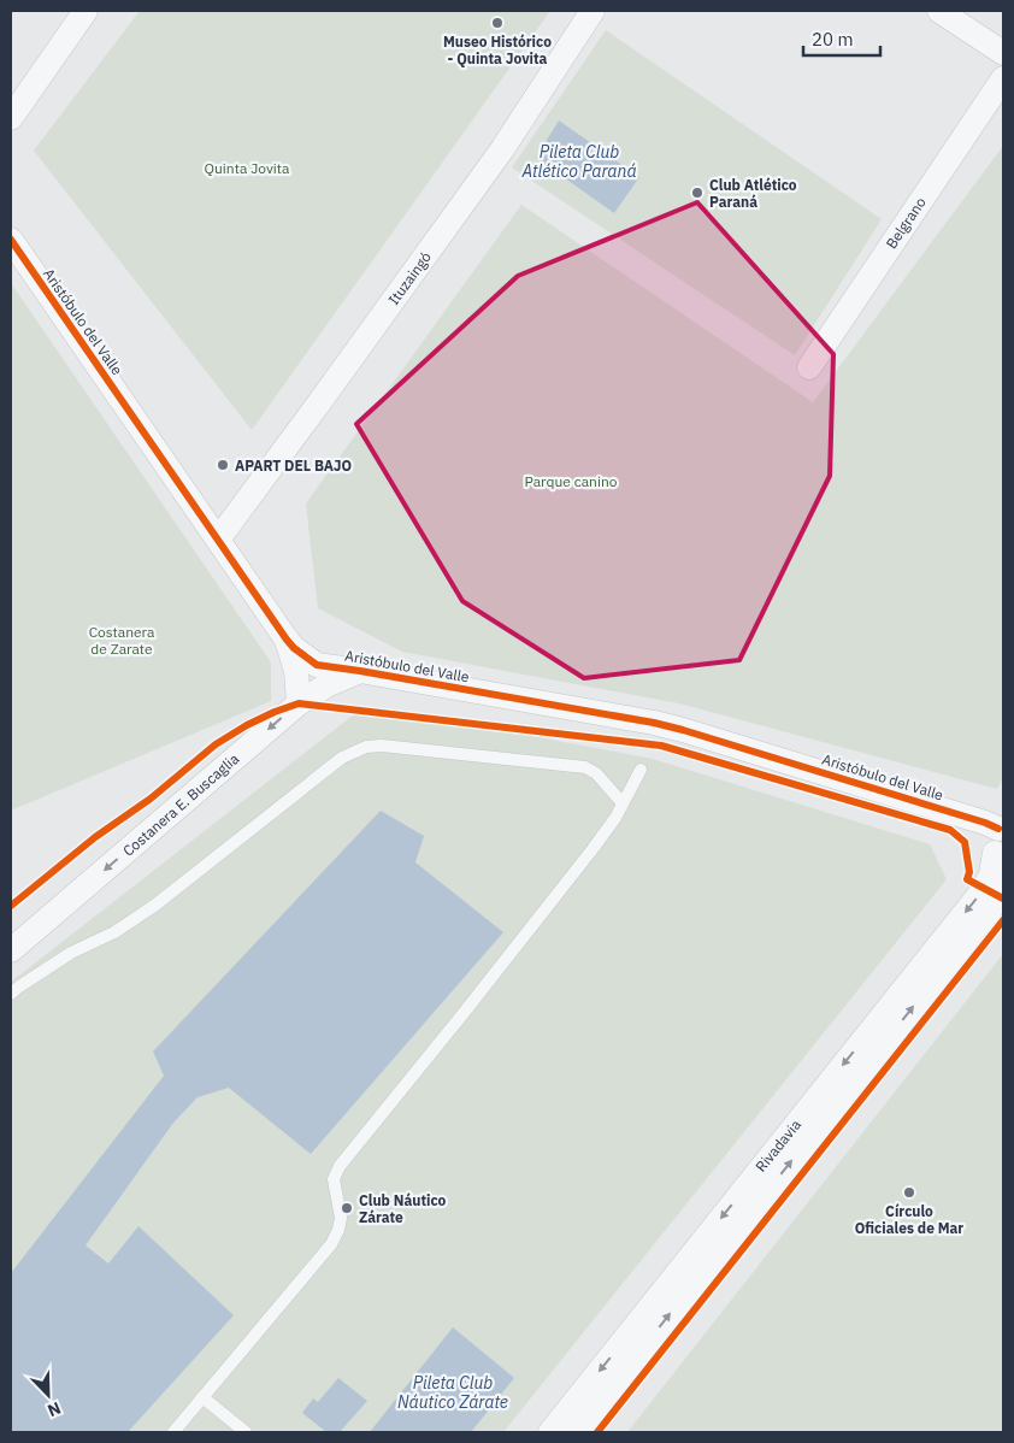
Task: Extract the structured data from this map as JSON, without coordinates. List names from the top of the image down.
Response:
{
  "streets": {
    "street": [
      "Belgrano",
      "Ituzaingó",
      "Aristóbulo del Valle",
      "Costanera E. Buscaglia",
      "Rivadavia"
    ]
  },
  "crossings": [
    ["Ituzaingó", "Aristóbulo del Valle"],
    ["Aristóbulo del Valle", "Costanera E. Buscaglia"],
    ["Aristóbulo del Valle", "Rivadavia"]
  ],
  "one_way": ["Costanera E. Buscaglia"],
  "water": ["Pileta Club Atlético Paraná", "Pileta Club Náutico Zárate"],
  "parks": ["Quinta Jovita", "Parque canino", "Costanera de Zarate"],
  "places": [
    "Museo Histórico - Quinta Jovita",
    "Club Atlético Paraná",
    "APART DEL BAJO",
    "Círculo Oficiales de Mar",
    "Club Náutico Zárate"
  ],
  "scale_bar": "20 m",
  "north": "bottom right"
}
